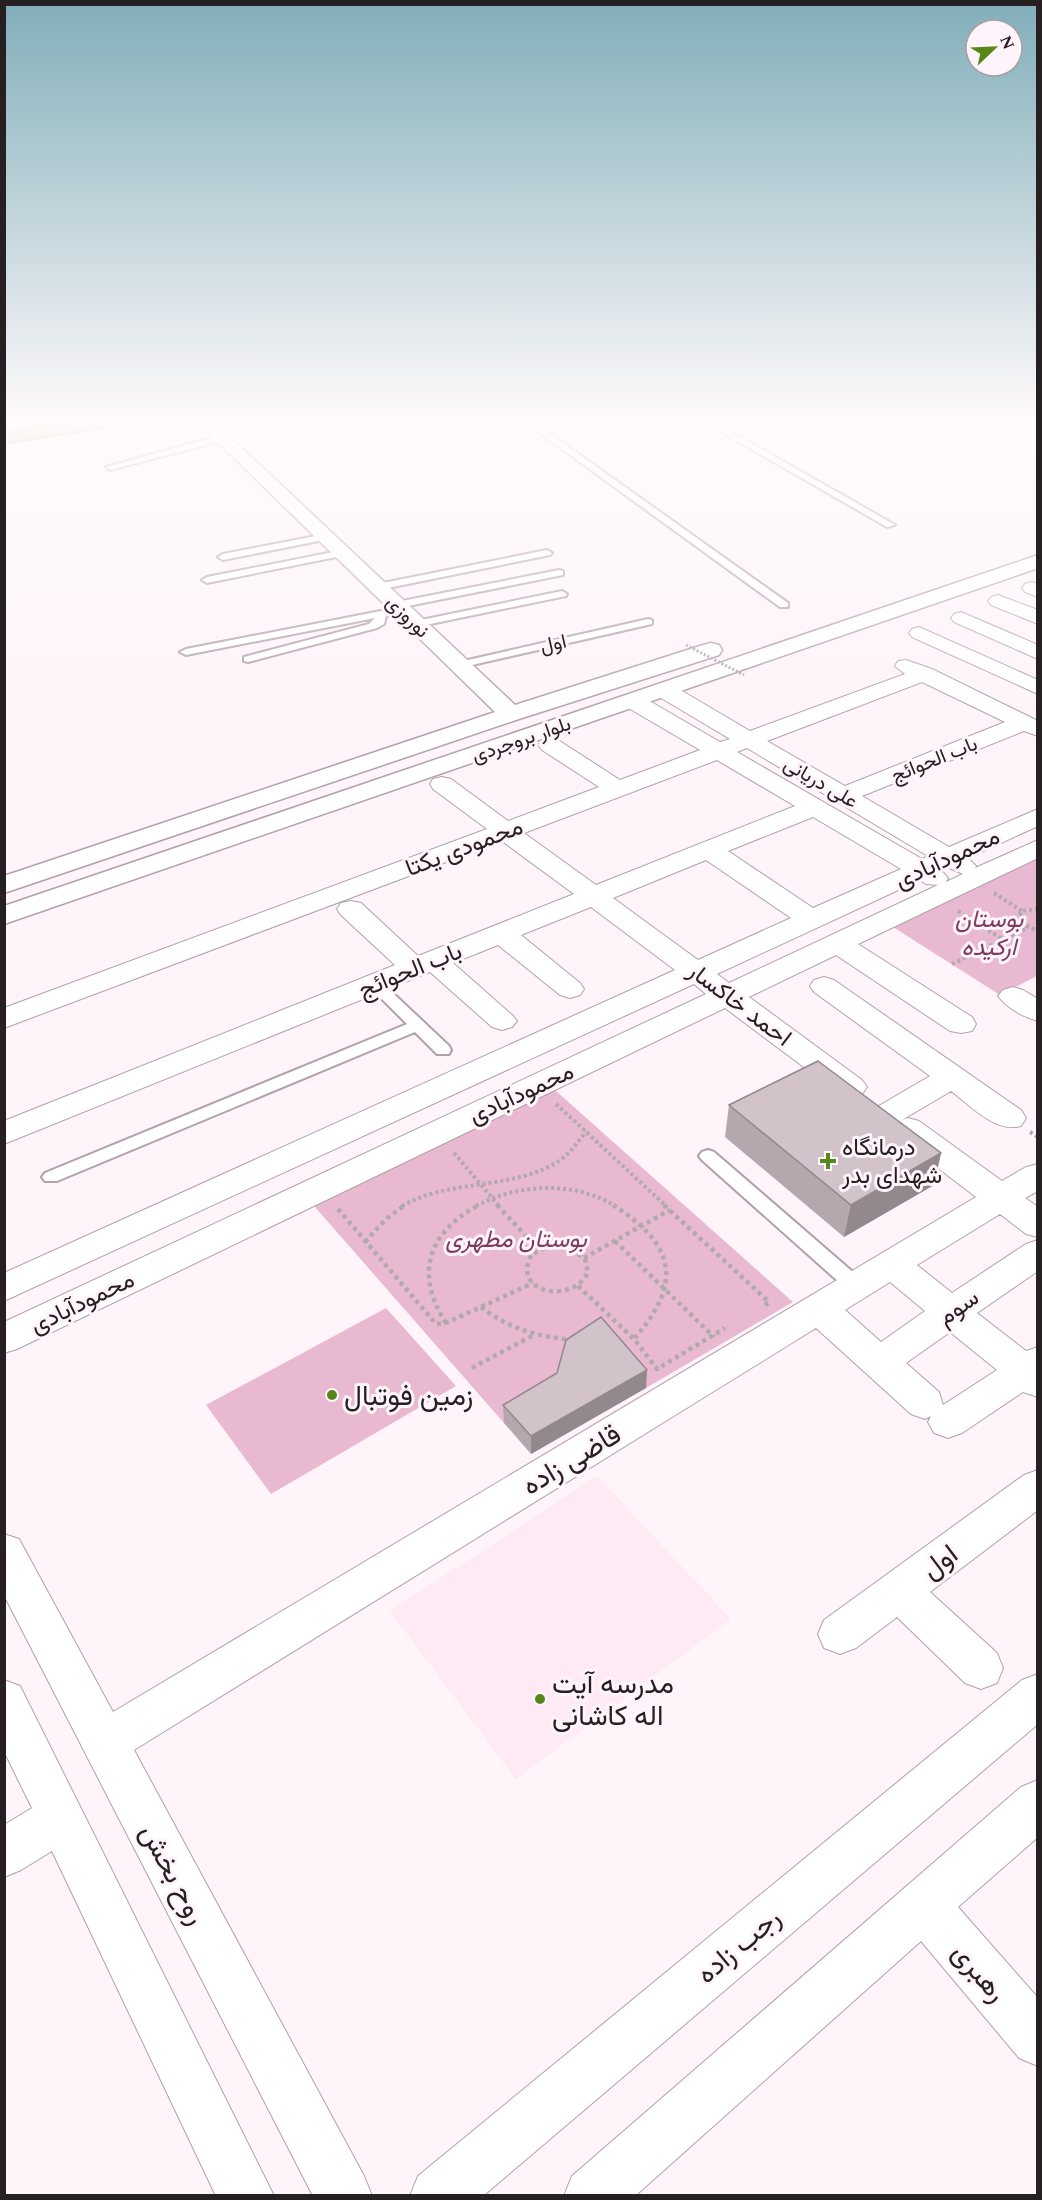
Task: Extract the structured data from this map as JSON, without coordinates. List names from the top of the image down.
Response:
{
  "streets": {
    "main road": ["نوروزی", "بلوار بروجردی"],
    "street": [
      "اول",
      "باب الحوائج",
      "علی دریانی",
      "محمودی یکتا",
      "محمودآبادی",
      "احمد خاکسار",
      "سوم",
      "قاضی زاده",
      "روح بخش",
      "رجب زاده",
      "رهبری"
    ]
  },
  "crossings": [
    ["نوروزی", "اول"],
    ["نوروزی", "بلوار بروجردی"],
    ["بلوار بروجردی", "علی دریانی"],
    ["باب الحوائج", "علی دریانی"],
    ["باب الحوائج", "احمد خاکسار"],
    ["علی دریانی", "محمودی یکتا"],
    ["علی دریانی", "محمودآبادی"],
    ["محمودی یکتا", "احمد خاکسار"],
    ["محمودآبادی", "احمد خاکسار"],
    ["احمد خاکسار", "قاضی زاده"],
    ["قاضی زاده", "روح بخش"]
  ],
  "parks": ["بوستان ارکیده", "بوستان مطهری"],
  "places": {
    "health": ["درمانگاه شهدای بدر"],
    "other": ["زمین فوتبال", "مدرسه آیت اله کاشانی"]
  },
  "north": "top right"
}
